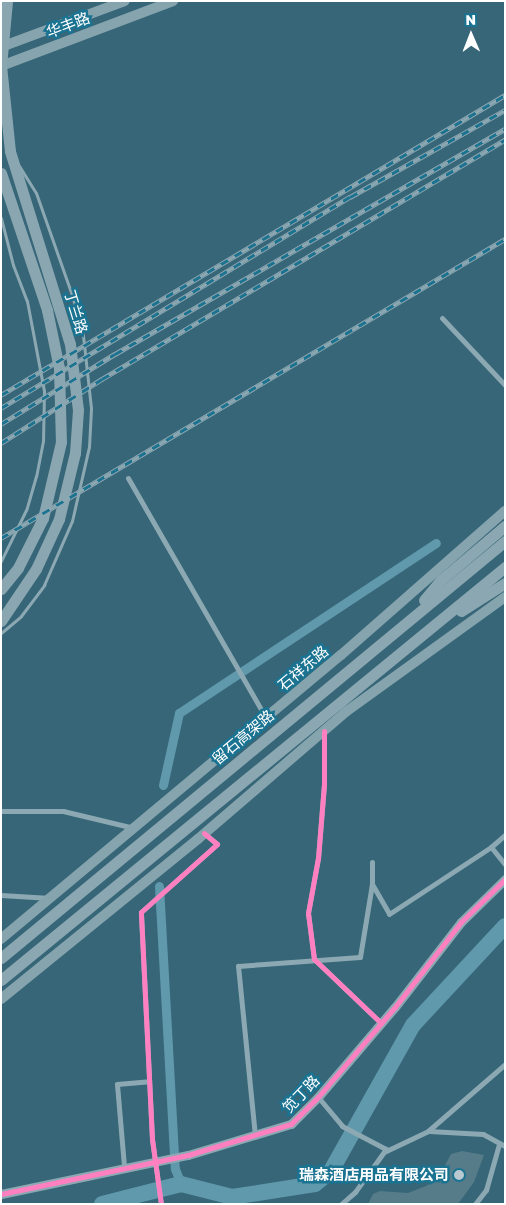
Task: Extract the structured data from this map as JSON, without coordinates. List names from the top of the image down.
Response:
{
  "streets": {
    "highway": ["留石高架路"],
    "main road": ["华丰路", "丁兰路", "石祥东路"],
    "street": ["笕丁路"]
  },
  "crossings": [
    ["华丰路", "丁兰路"]
  ],
  "places": ["瑞森酒店用品有限公司"],
  "north": "top"
}
